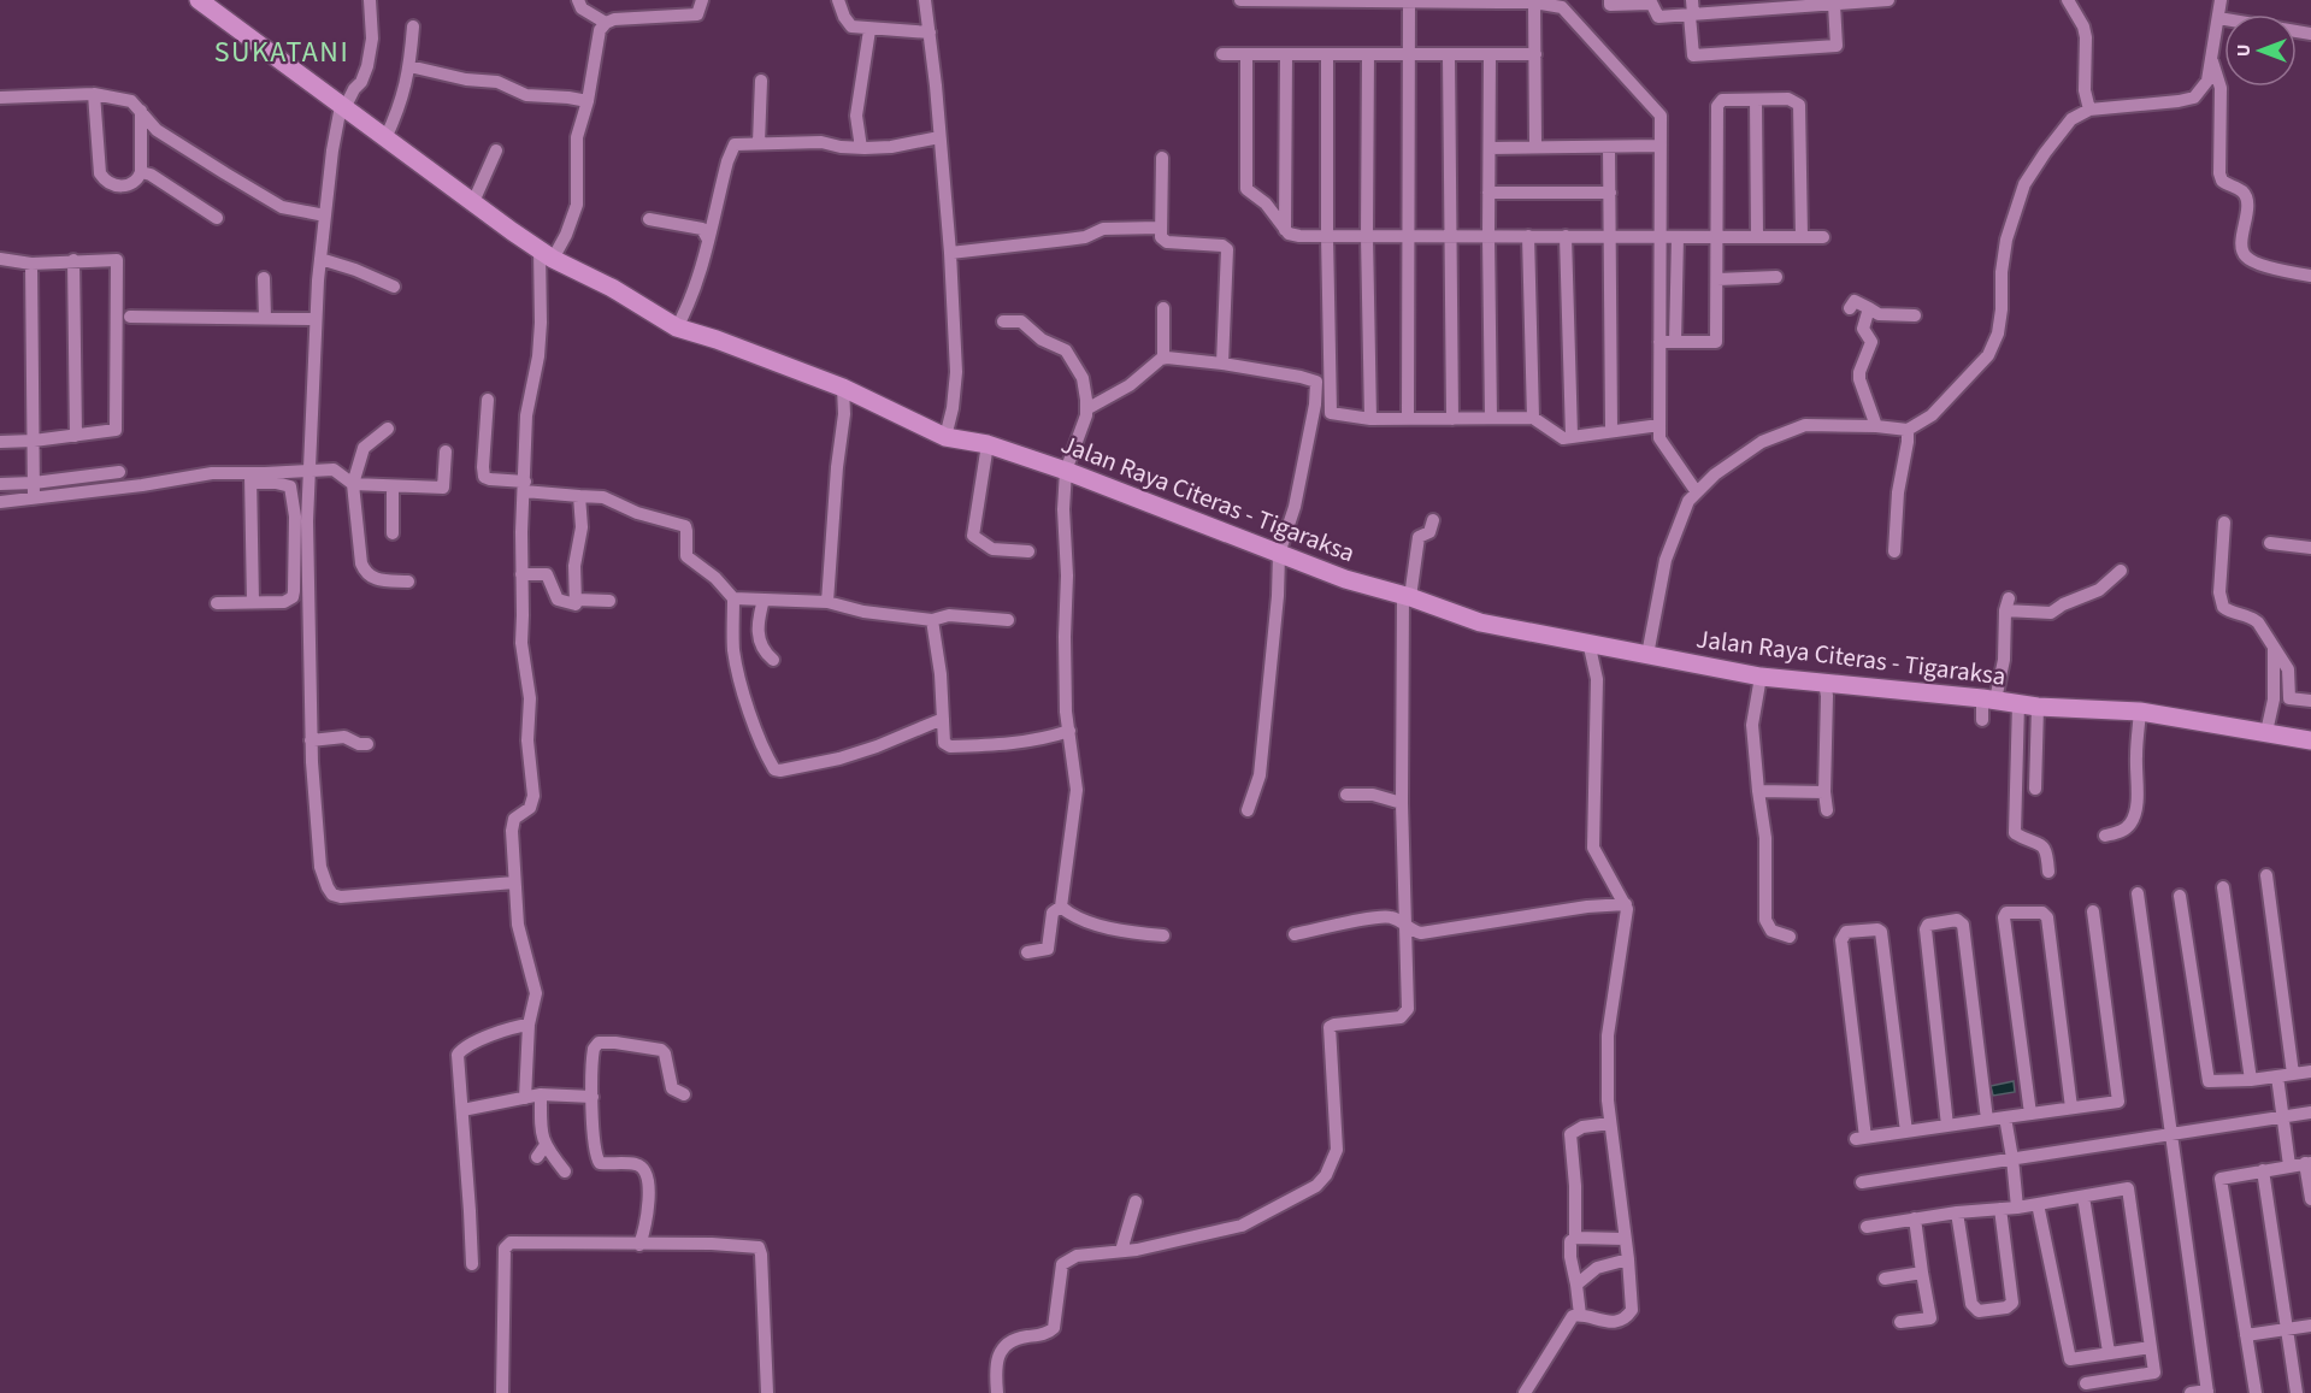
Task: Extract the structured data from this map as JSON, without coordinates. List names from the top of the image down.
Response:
{
  "streets": {
    "main road": ["Jalan Raya Citeras - Tigaraksa"]
  },
  "districts": ["SUKATANI"],
  "north": "left"
}
